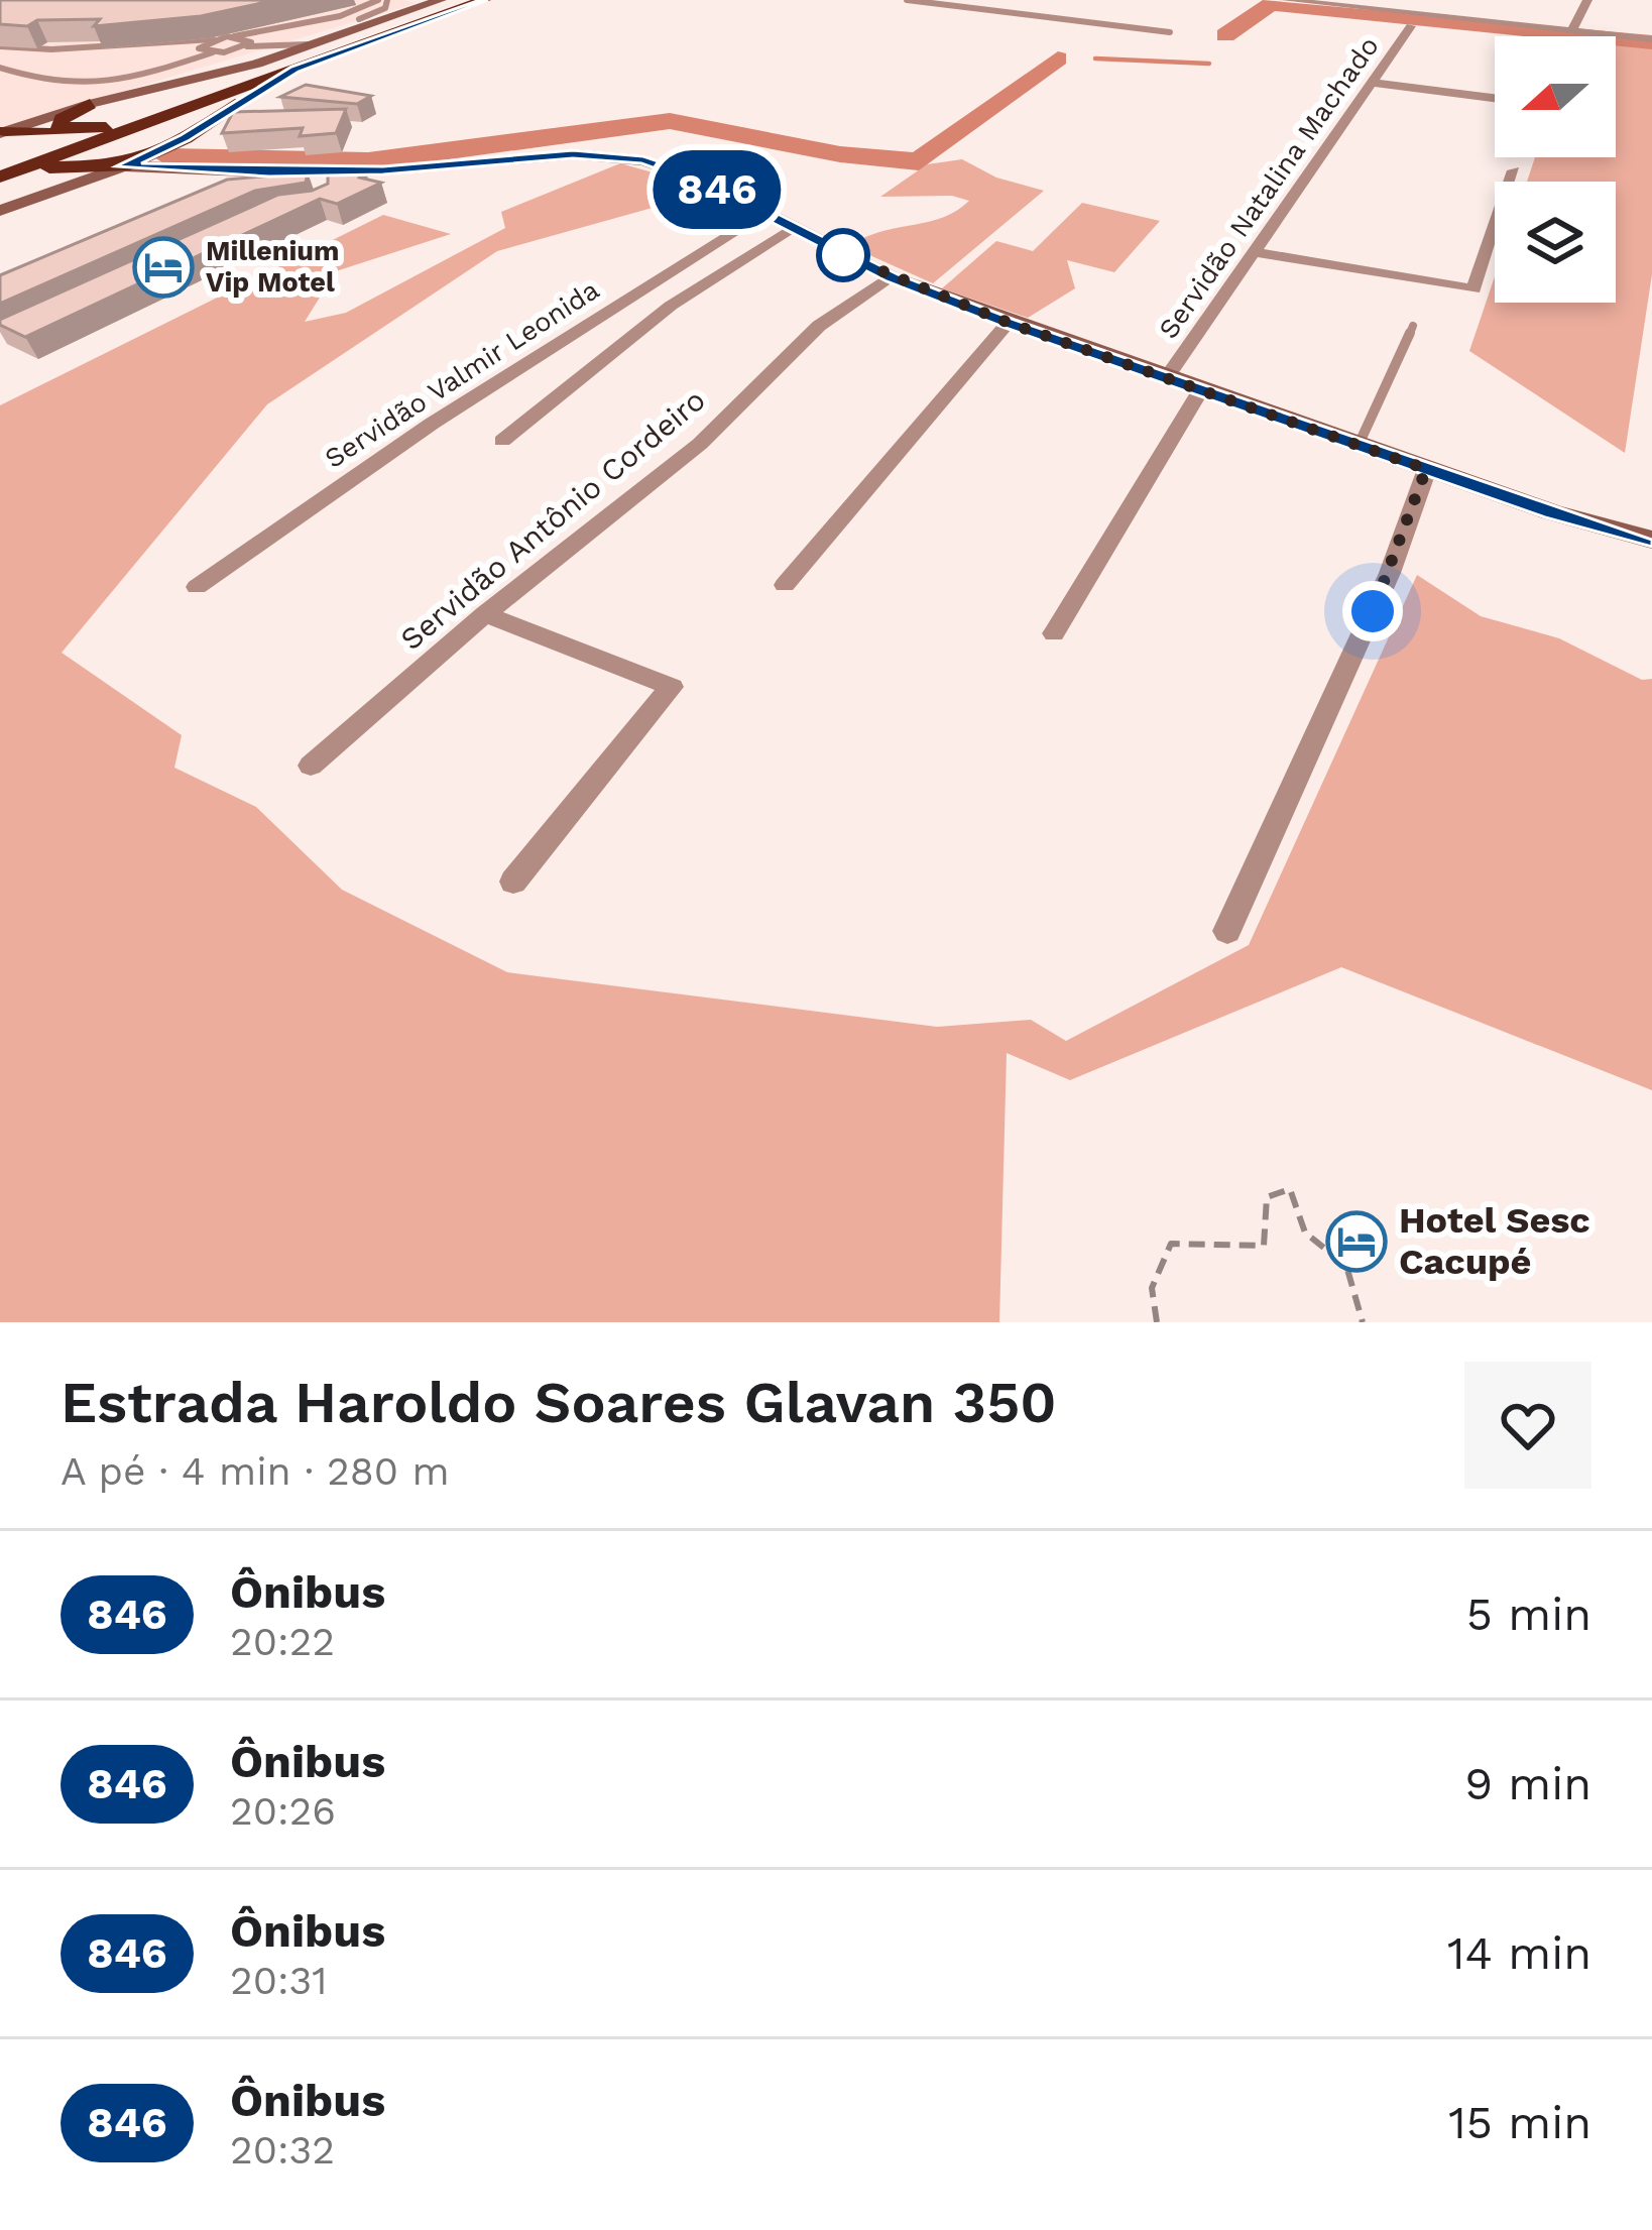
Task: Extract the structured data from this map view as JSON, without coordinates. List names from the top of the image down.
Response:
{
  "streets": {
    "street": ["Servidão Natalina Machado", "Servidão Valmir Leonida", "Servidão Antônio Cordeiro"]
  },
  "places": {
    "hotel": ["Millenium Vip Motel", "Hotel Sesc Cacupé"]
  },
  "lines": ["bus line 846"],
  "north": "left",
  "page": {
    "on_map": "846",
    "heading": ["Estrada Haroldo Soares Glavan 350", "A pé · 4 min · 280 m"],
    "list": [
      {
        "mark": "846",
        "name": "Ônibus",
        "note": "20:22",
        "value": "5 min"
      },
      {
        "mark": "846",
        "name": "Ônibus",
        "note": "20:26",
        "value": "9 min"
      },
      {
        "mark": "846",
        "name": "Ônibus",
        "note": "20:31",
        "value": "14 min"
      },
      {
        "mark": "846",
        "name": "Ônibus",
        "note": "20:32",
        "value": "15 min"
      }
    ]
  }
}
